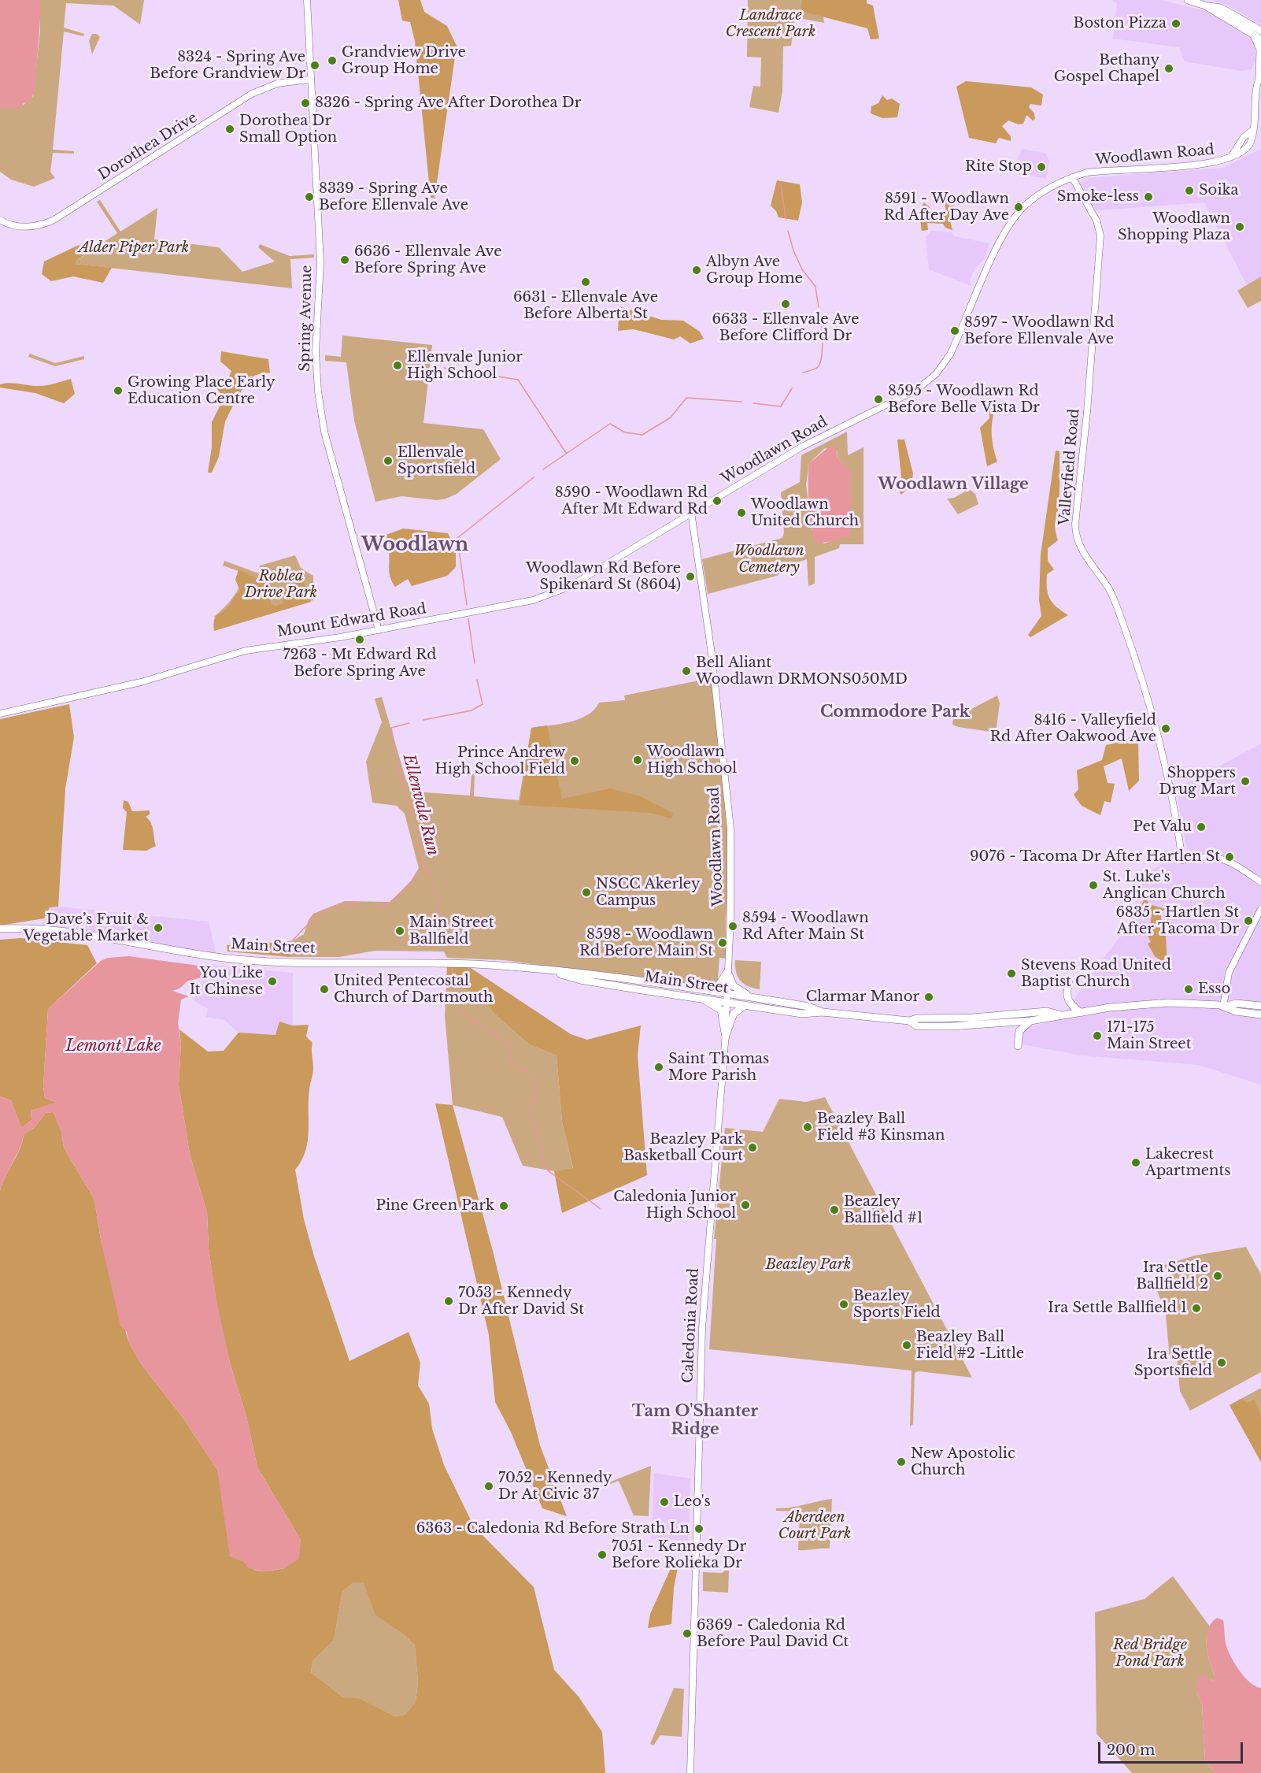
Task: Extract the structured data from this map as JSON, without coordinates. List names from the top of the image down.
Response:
{
  "streets": {
    "main road": ["Main Street"],
    "street": [
      "Dorothea Drive",
      "Woodlawn Road",
      "Spring Avenue",
      "Valleyfield Road",
      "Mount Edward Road",
      "Caledonia Road"
    ]
  },
  "crossings": [
    ["Dorothea Drive", "Spring Avenue"],
    ["Woodlawn Road", "Valleyfield Road"],
    ["Woodlawn Road", "Mount Edward Road"],
    ["Woodlawn Road", "Main Street"],
    ["Woodlawn Road", "Caledonia Road"],
    ["Spring Avenue", "Mount Edward Road"],
    ["Main Street", "Caledonia Road"]
  ],
  "districts": [
    "Woodlawn Village",
    "Woodlawn",
    "Commodore Park",
    "Tam O'Shanter Ridge"
  ],
  "water": ["Ellenvale Run", "Lemont Lake"],
  "parks": [
    "Landrace Crescent Park",
    "Alder Piper Park",
    "Woodlawn Cemetery",
    "Roblea Drive Park",
    "Beazley Park",
    "Aberdeen Court Park",
    "Red Bridge Pond Park"
  ],
  "places": [
    "Boston Pizza",
    "Grandview Drive Group Home",
    "8324 - Spring Ave Before Grandview Dr",
    "Bethany Gospel Chapel",
    "8326 - Spring Ave After Dorothea Dr",
    "Dorothea Dr Small Option",
    "Rite Stop",
    "Soika",
    "8339 - Spring Ave Before Ellenvale Ave",
    "Smoke-less",
    "8591 - Woodlawn Rd After Day Ave",
    "Woodlawn Shopping Plaza",
    "6636 - Ellenvale Ave Before Spring Ave",
    "Albyn Ave Group Home",
    "6631 - Ellenvale Ave Before Alberta St",
    "6633 - Ellenvale Ave Before Clifford Dr",
    "8597 - Woodlawn Rd Before Ellenvale Ave",
    "Ellenvale Junior High School",
    "Growing Place Early Education Centre",
    "8595 - Woodlawn Rd Before Belle Vista Dr",
    "Ellenvale Sportsfield",
    "8590 - Woodlawn Rd After Mt Edward Rd",
    "Woodlawn United Church",
    "Woodlawn Rd Before Spikenard St (8604)",
    "7263 - Mt Edward Rd Before Spring Ave",
    "Bell Aliant Woodlawn DRMONS050MD",
    "8416 - Valleyfield Rd After Oakwood Ave",
    "Woodlawn High School",
    "Prince Andrew High School Field",
    "Shoppers Drug Mart",
    "Pet Valu",
    "9076 - Tacoma Dr After Hartlen St",
    "St. Luke's Anglican Church",
    "NSCC Akerley Campus",
    "6835 - Hartlen St After Tacoma Dr",
    "8594 - Woodlawn Rd After Main St",
    "Dave’s Fruit & Vegetable Market",
    "Main Street Ballfield",
    "8598 - Woodlawn Rd Before Main St",
    "Stevens Road United Baptist Church",
    "You Like It Chinese",
    "United Pentecostal Church of Dartmouth",
    "Esso",
    "Clarmar Manor",
    "171-175 Main Street",
    "Saint Thomas More Parish",
    "Beazley Ball Field #3 Kinsman",
    "Beazley Park Basketball Court",
    "Lakecrest Apartments",
    "Caledonia Junior High School",
    "Pine Green Park",
    "Beazley Ballfield #1",
    "Ira Settle Ballfield 2",
    "7053 - Kennedy Dr After David St",
    "Beazley Sports Field",
    "Ira Settle Ballfield 1",
    "Beazley Ball Field #2 -Little",
    "Ira Settle Sportsfield",
    "New Apostolic Church",
    "7052 - Kennedy Dr At Civic 37",
    "Leo's",
    "6363 - Caledonia Rd Before Strath Ln",
    "7051 - Kennedy Dr Before Rolieka Dr",
    "6369 - Caledonia Rd Before Paul David Ct"
  ],
  "scale_bar": "200 m"
}
